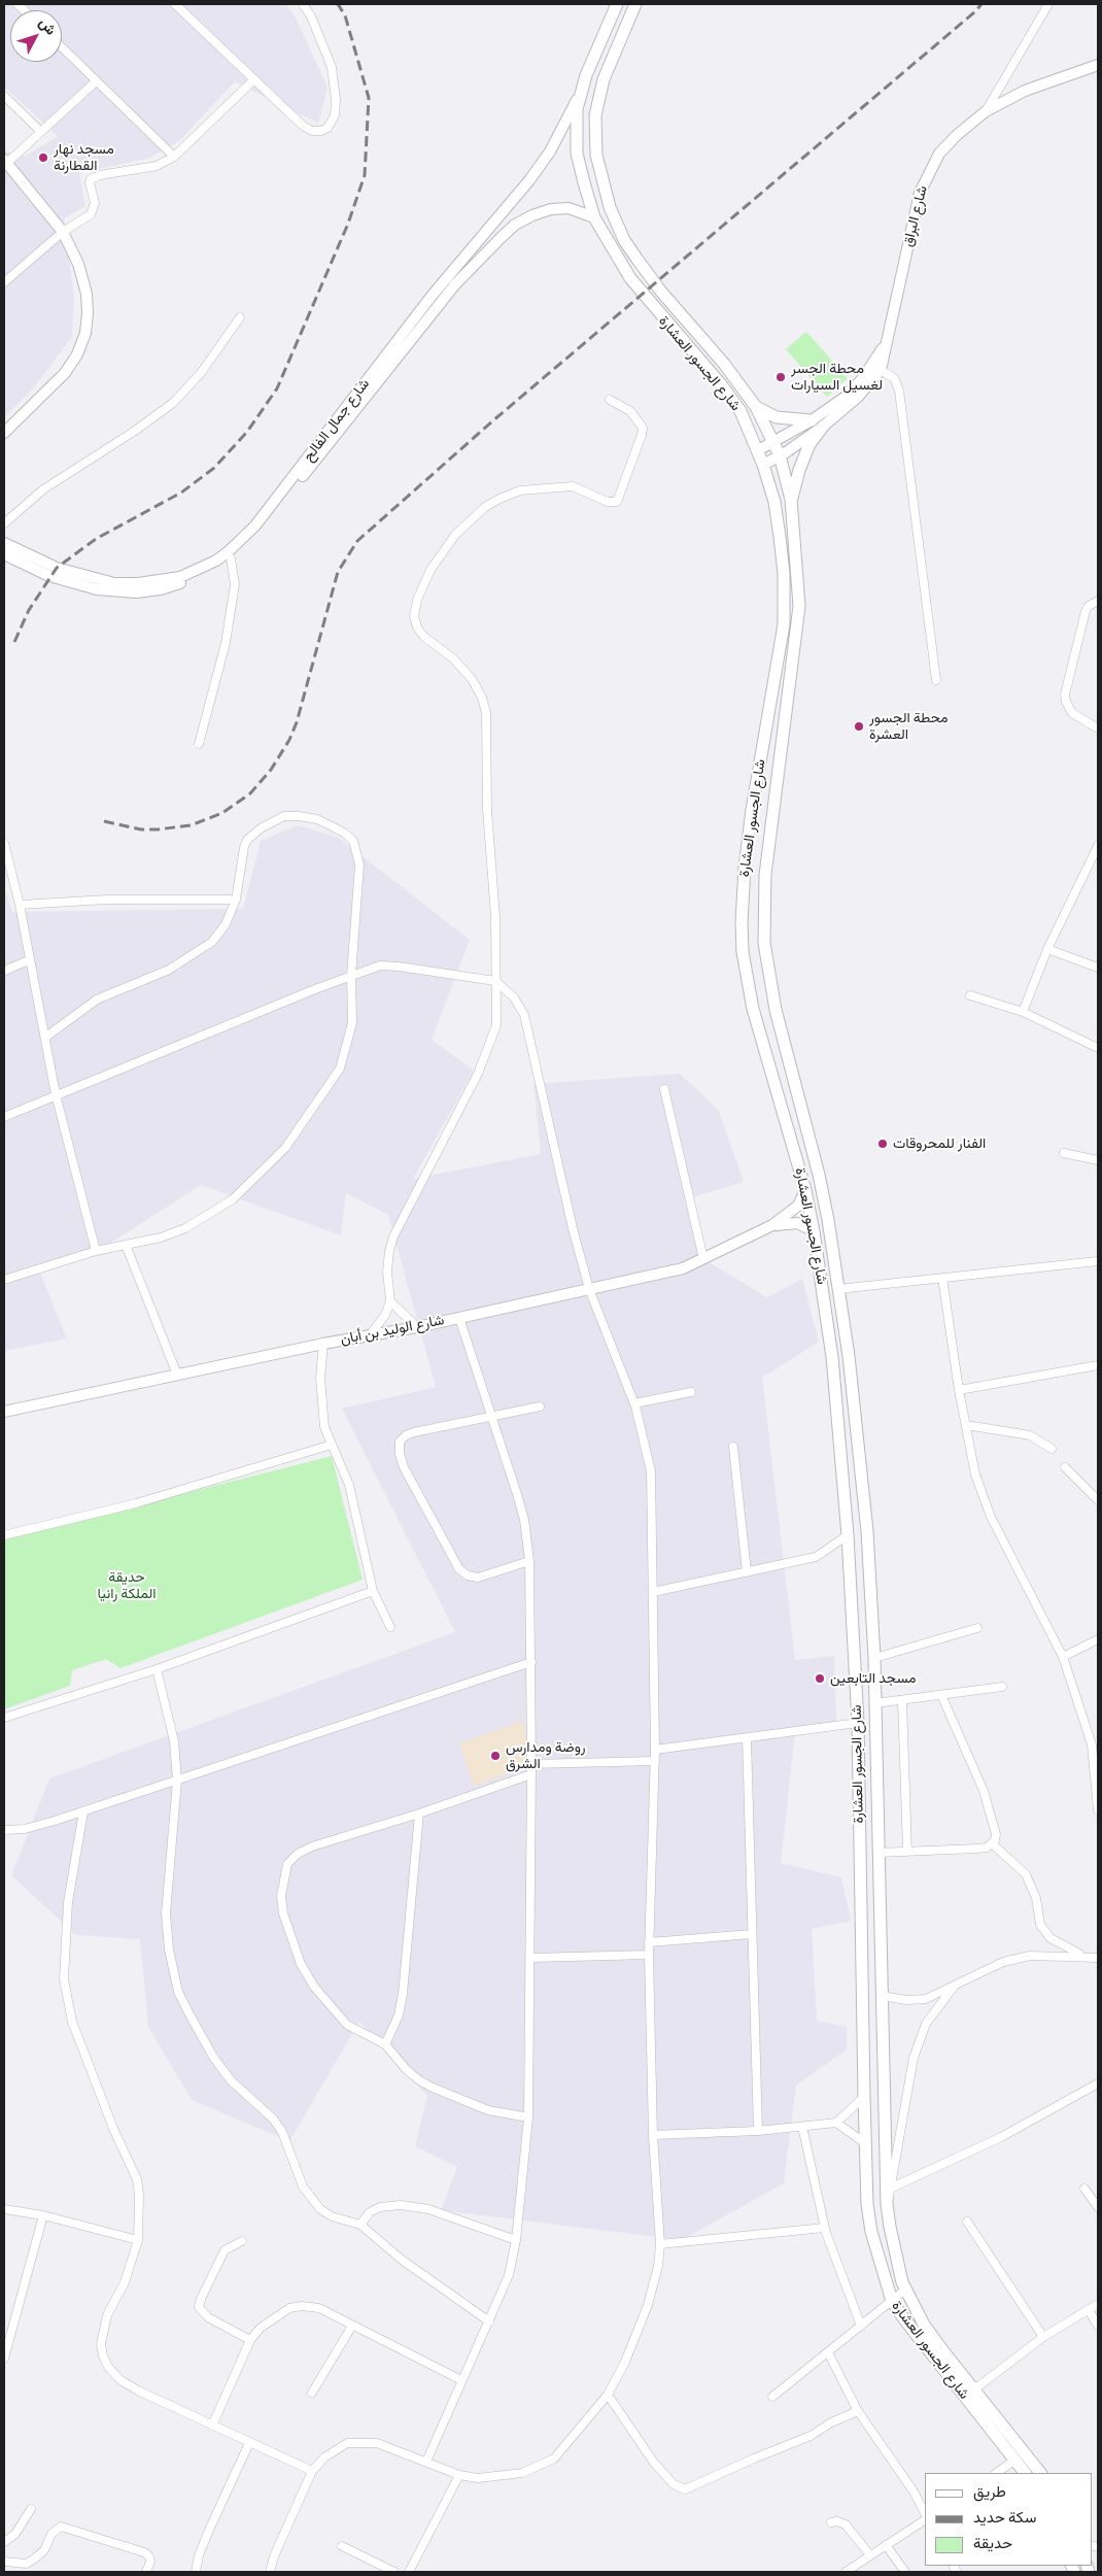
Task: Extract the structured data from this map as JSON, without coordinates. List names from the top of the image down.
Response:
{
  "streets": {
    "main road": ["شارع الجسور العشارة"],
    "street": ["شارع البراق", "شارع جمال الفالح", "شارع الوليد بن أبان"]
  },
  "crossings": [
    ["شارع البراق", "شارع الجسور العشارة"],
    ["شارع الجسور العشارة", "شارع جمال الفالح"],
    ["شارع الجسور العشارة", "شارع الوليد بن أبان"]
  ],
  "parks": ["حديقة الملكة رانيا"],
  "places": [
    "مسجد نهار القطارنة",
    "محطة الجسر لغسيل السيارات",
    "محطة الجسور العشرة",
    "الفنار للمحروقات",
    "مسجد التابعين",
    "روضة ومدارس الشرق"
  ],
  "legend": ["طريق", "سكة حديد", "حديقة"],
  "north": "top right"
}
